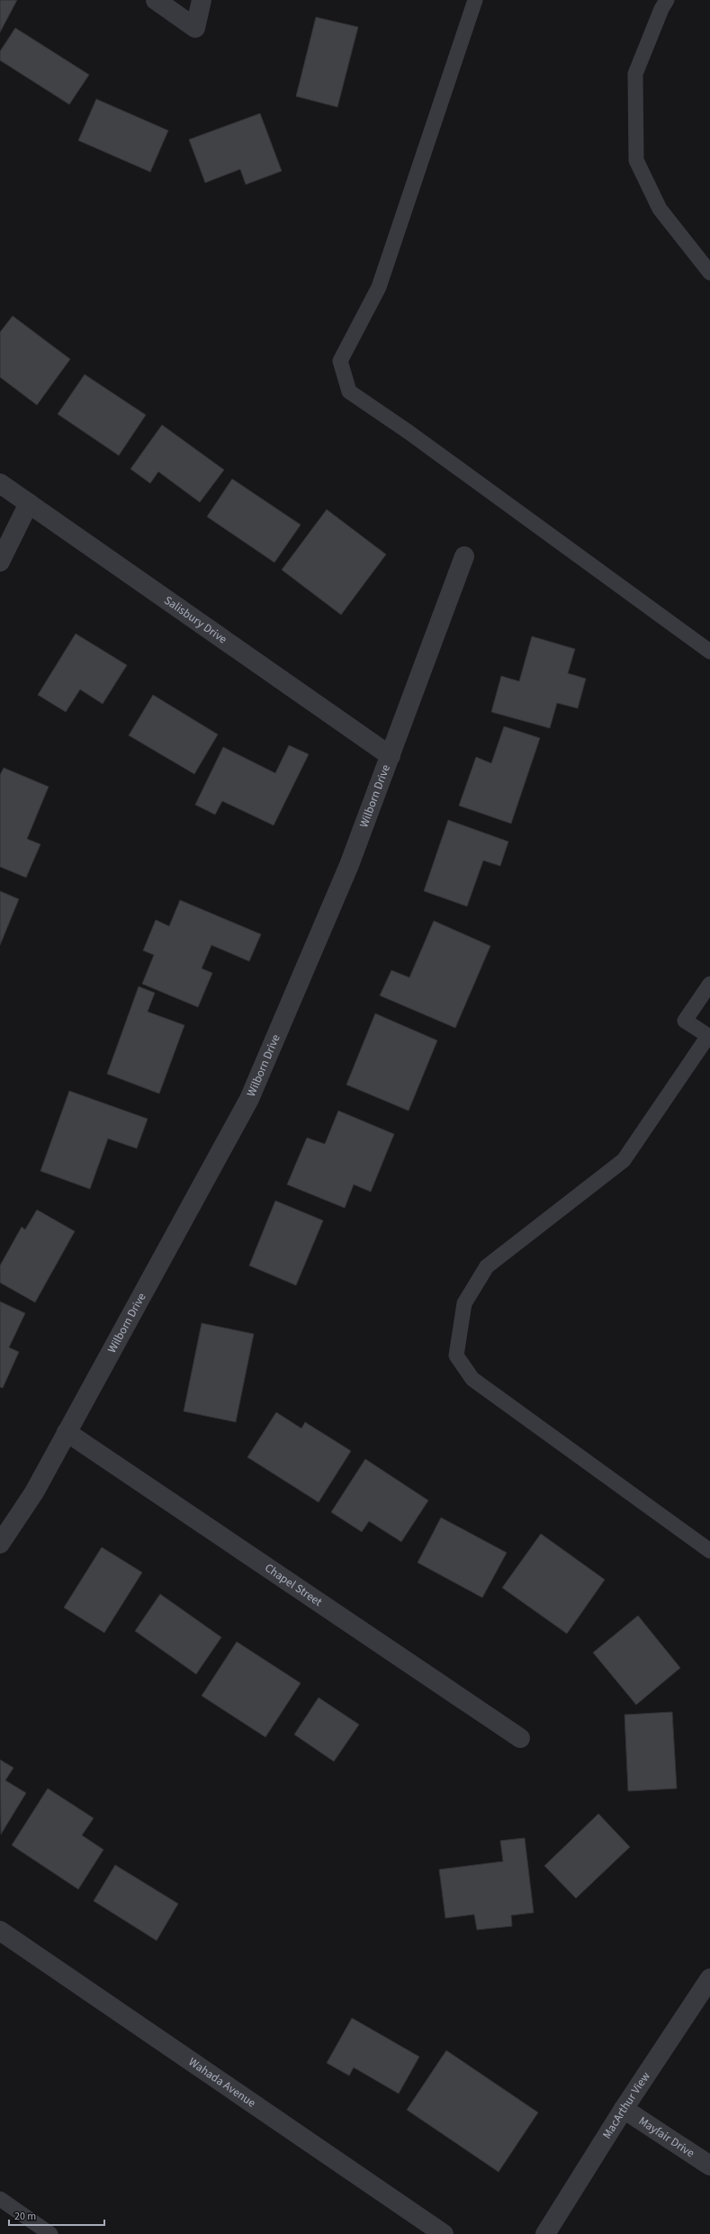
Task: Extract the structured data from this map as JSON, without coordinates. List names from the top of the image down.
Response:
{
  "streets": {
    "street": [
      "Salisbury Drive",
      "Wilborn Drive",
      "Chapel Street",
      "Wahada Avenue",
      "MacArthur View",
      "Mayfair Drive"
    ]
  },
  "crossings": [
    ["Salisbury Drive", "Wilborn Drive"],
    ["Wilborn Drive", "Chapel Street"],
    ["MacArthur View", "Mayfair Drive"]
  ],
  "scale_bar": "20 m"
}
